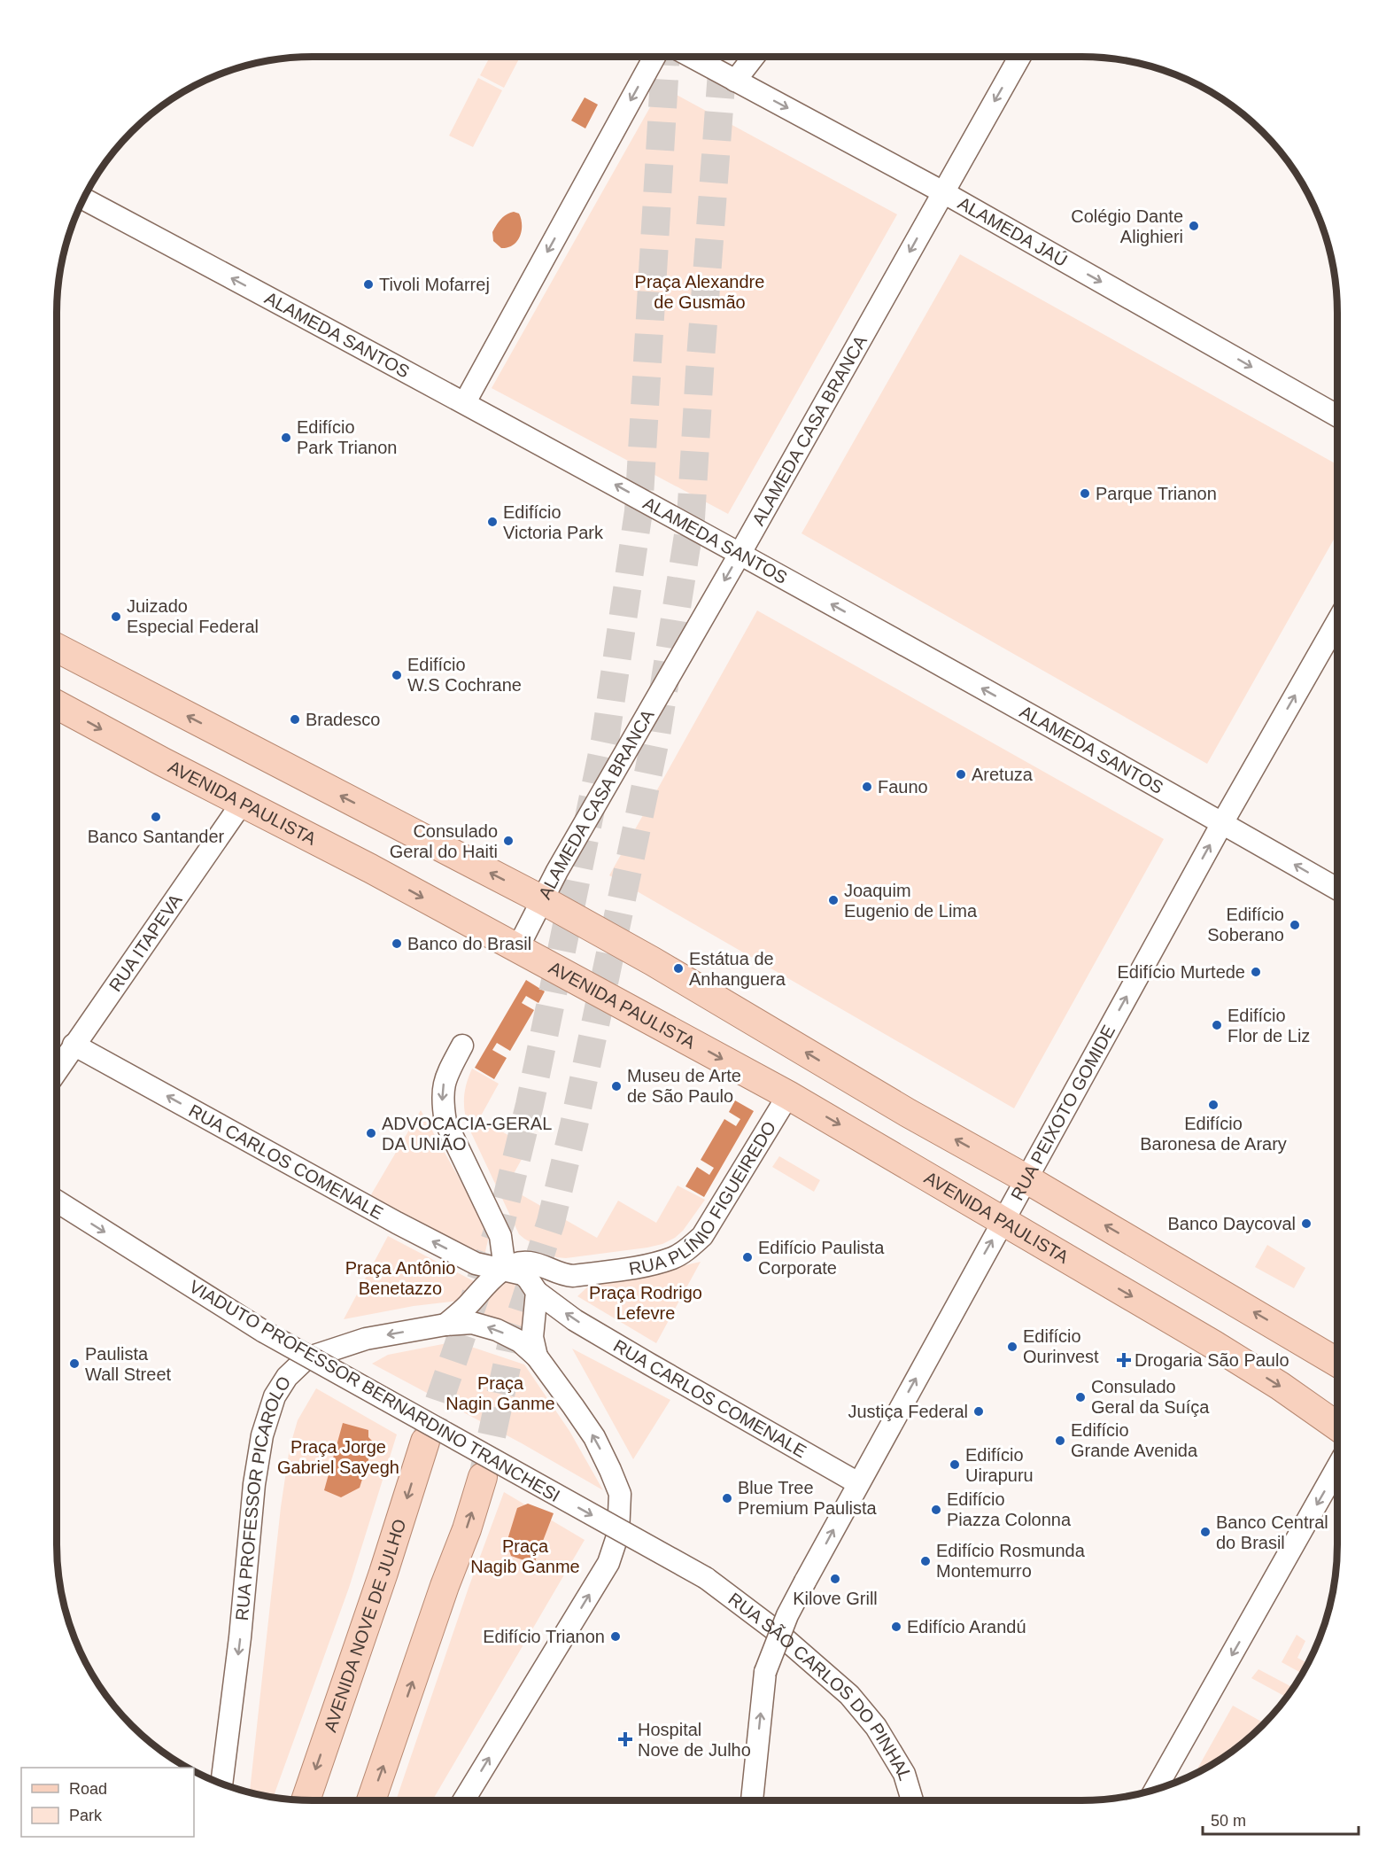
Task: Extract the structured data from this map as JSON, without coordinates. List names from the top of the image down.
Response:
{
  "streets": {
    "main road": ["AVENIDA PAULISTA", "AVENIDA NOVE DE JULHO"],
    "street": [
      "ALAMEDA JAÚ",
      "ALAMEDA SANTOS",
      "ALAMEDA CASA BRANCA",
      "RUA ITAPEVA",
      "RUA PEIXOTO GOMIDE",
      "RUA CARLOS COMENALE",
      "RUA PLÍNIO FIGUEIREDO",
      "VIADUTO PROFESSOR BERNARDINO TRANCHESI",
      "RUA PROFESSOR PICAROLO",
      "RUA SÃO CARLOS DO PINHAL"
    ]
  },
  "crossings": [
    ["ALAMEDA JAÚ", "ALAMEDA CASA BRANCA"],
    ["ALAMEDA SANTOS", "ALAMEDA CASA BRANCA"],
    ["ALAMEDA SANTOS", "RUA PEIXOTO GOMIDE"],
    ["ALAMEDA CASA BRANCA", "AVENIDA PAULISTA"],
    ["AVENIDA PAULISTA", "RUA ITAPEVA"],
    ["AVENIDA PAULISTA", "RUA PEIXOTO GOMIDE"],
    ["AVENIDA PAULISTA", "RUA PLÍNIO FIGUEIREDO"],
    ["RUA ITAPEVA", "RUA CARLOS COMENALE"],
    ["RUA PEIXOTO GOMIDE", "RUA CARLOS COMENALE"],
    ["RUA CARLOS COMENALE", "RUA PLÍNIO FIGUEIREDO"],
    ["VIADUTO PROFESSOR BERNARDINO TRANCHESI", "RUA SÃO CARLOS DO PINHAL"]
  ],
  "one_way": [
    "ALAMEDA JAÚ",
    "ALAMEDA SANTOS",
    "ALAMEDA CASA BRANCA",
    "RUA PEIXOTO GOMIDE",
    "RUA CARLOS COMENALE",
    "VIADUTO PROFESSOR BERNARDINO TRANCHESI"
  ],
  "parks": [
    "Praça Alexandre de Gusmão",
    "Praça Antônio Benetazzo",
    "Praça Rodrigo Lefevre",
    "Praça Nagin Ganme",
    "Praça Jorge Gabriel Sayegh",
    "Praça Nagib Ganme"
  ],
  "places": {
    "other": [
      "Colégio Dante Alighieri",
      "Tivoli Mofarrej",
      "Edifício Park Trianon",
      "Parque Trianon",
      "Edifício Victoria Park",
      "Juizado Especial Federal",
      "Edifício W.S Cochrane",
      "Bradesco",
      "Aretuza",
      "Fauno",
      "Banco Santander",
      "Consulado Geral do Haiti",
      "Joaquim Eugenio de Lima",
      "Edifício Soberano",
      "Banco do Brasil",
      "Estátua de Anhanguera",
      "Edifício Murtede",
      "Edifício Flor de Liz",
      "Museu de Arte de São Paulo",
      "Edifício Baronesa de Arary",
      "ADVOCACIA-GERAL DA UNIÃO",
      "Banco Daycoval",
      "Edifício Paulista Corporate",
      "Edifício Ourinvest",
      "Paulista Wall Street",
      "Consulado Geral da Suíça",
      "Justiça Federal",
      "Edifício Grande Avenida",
      "Edifício Uirapuru",
      "Blue Tree Premium Paulista",
      "Edifício Piazza Colonna",
      "Banco Central do Brasil",
      "Edifício Rosmunda Montemurro",
      "Kilove Grill",
      "Edifício Arandú",
      "Edifício Trianon"
    ],
    "health": ["Drogaria São Paulo", "Hospital Nove de Julho"]
  },
  "legend": ["Road", "Park"],
  "scale_bar": "50 m"
}
